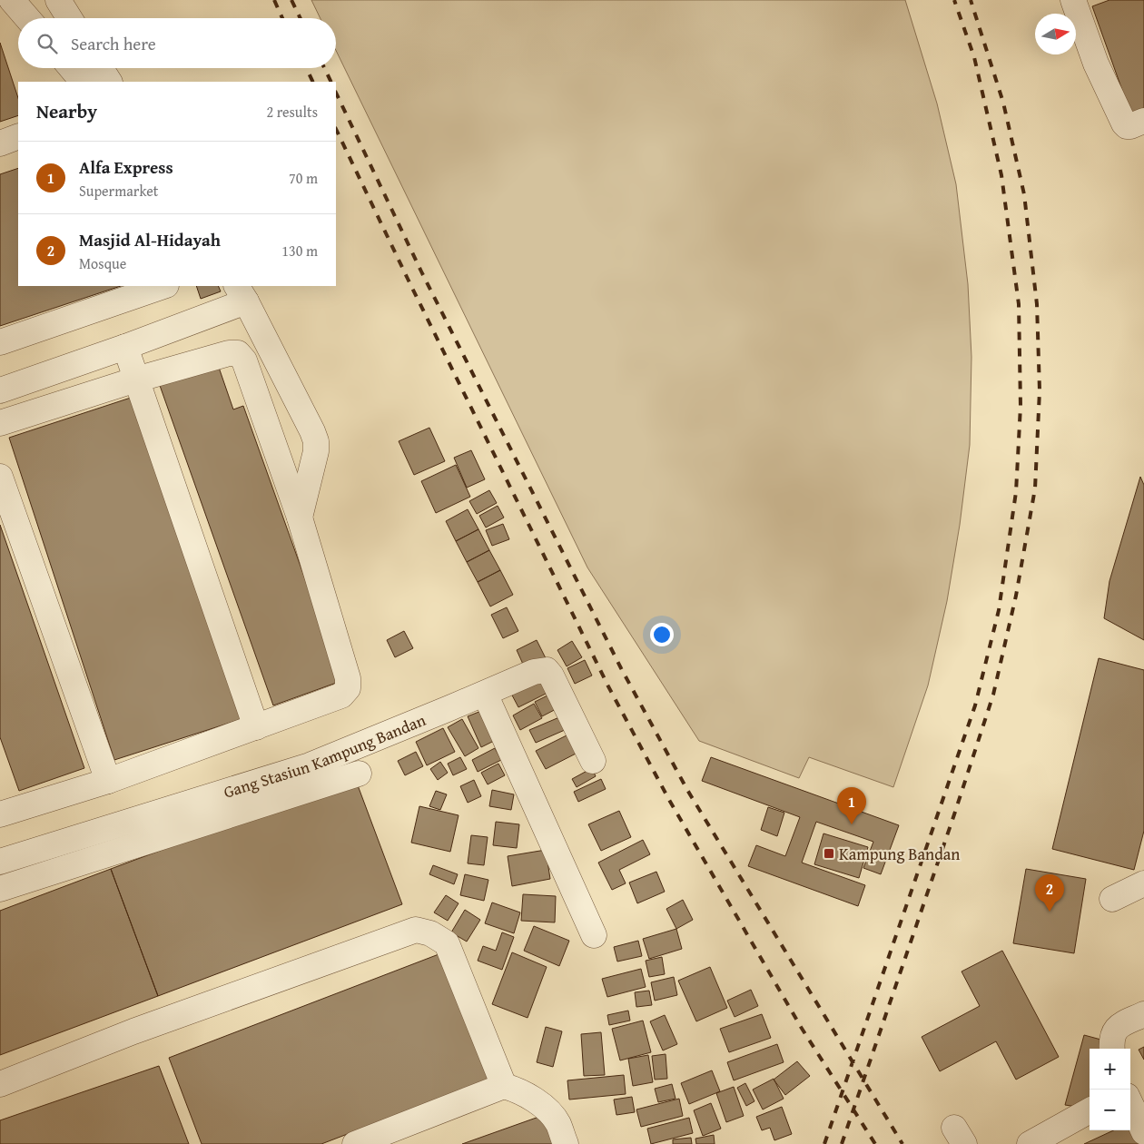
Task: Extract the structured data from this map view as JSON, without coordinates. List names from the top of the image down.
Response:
{
  "streets": {
    "street": ["Gang Stasiun Kampung Bandan"]
  },
  "places": {
    "transit": ["Kampung Bandan"]
  },
  "north": "right",
  "page": {
    "search": "Search here",
    "heading": ["Nearby", "2 results"],
    "list": [
      {
        "mark": "1",
        "name": "Alfa Express",
        "note": "Supermarket",
        "value": "70 m"
      },
      {
        "mark": "2",
        "name": "Masjid Al-Hidayah",
        "note": "Mosque",
        "value": "130 m"
      }
    ],
    "pins": ["1", "2"],
    "map_buttons": ["+", "−"]
  }
}
